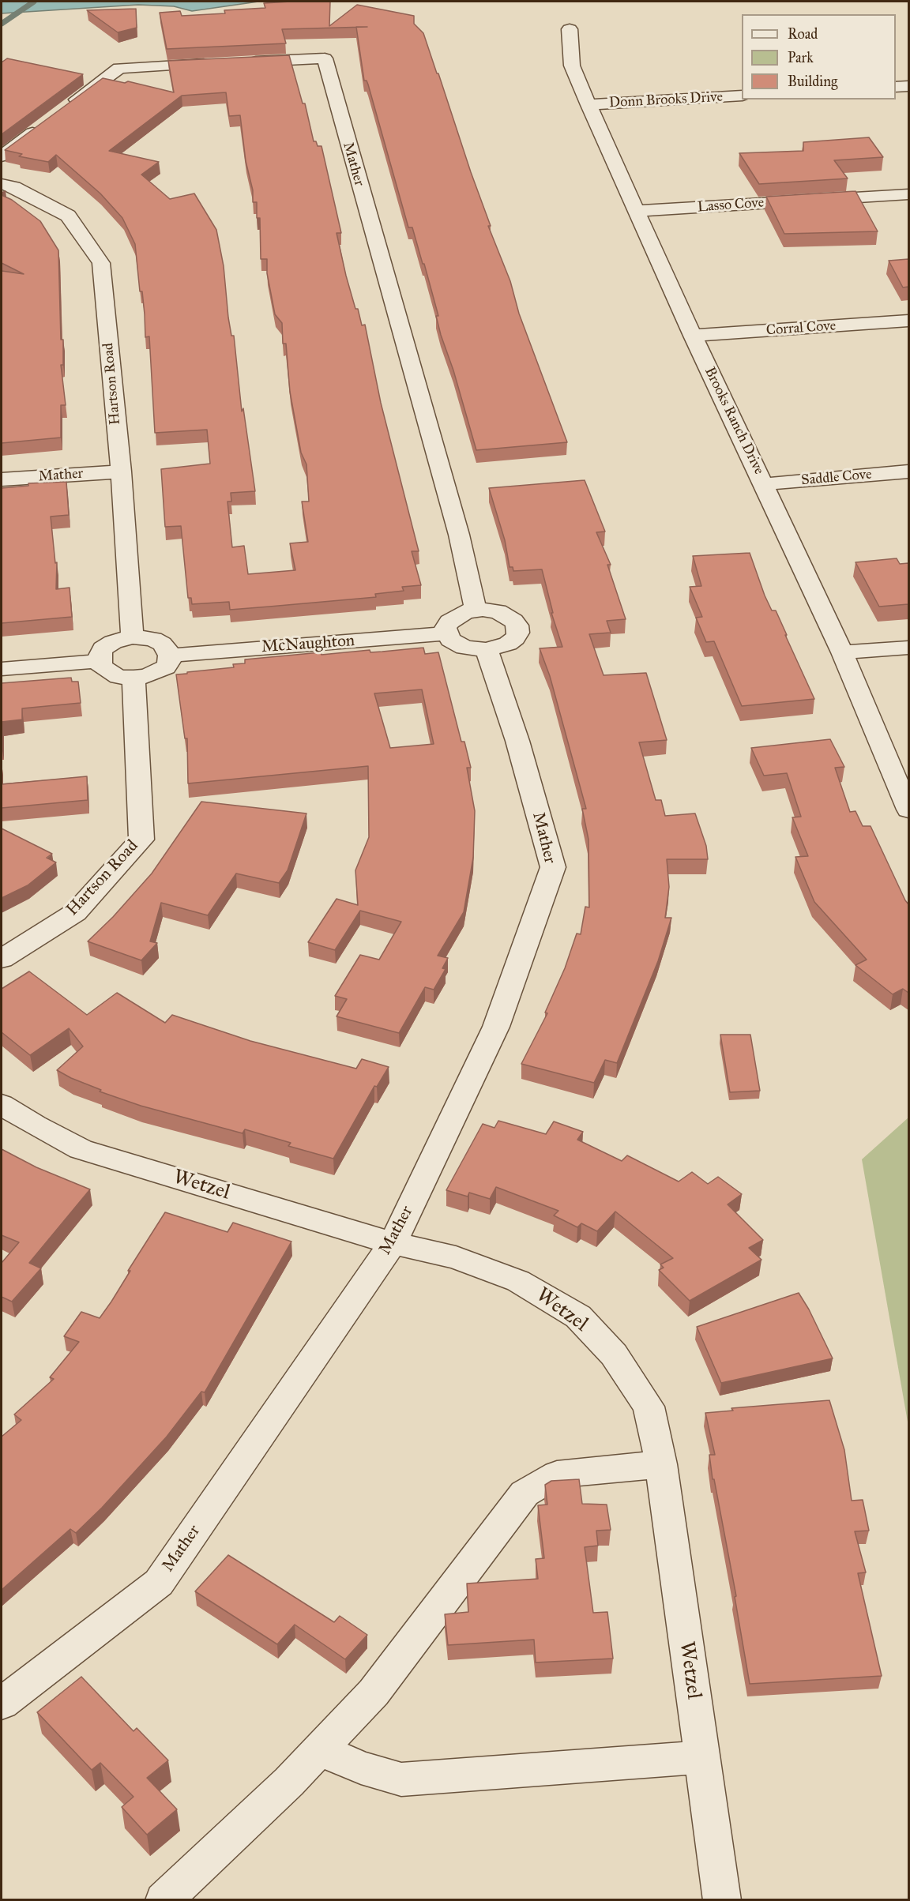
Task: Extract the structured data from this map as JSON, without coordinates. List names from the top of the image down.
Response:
{
  "streets": {
    "street": [
      "Donn Brooks Drive",
      "Mather",
      "Lasso Cove",
      "Corral Cove",
      "Hartson Road",
      "Brooks Ranch Drive",
      "Saddle Cove",
      "McNaughton",
      "Wetzel"
    ]
  },
  "crossings": [
    ["Donn Brooks Drive", "Brooks Ranch Drive"],
    ["Mather", "Hartson Road"],
    ["Mather", "Wetzel"],
    ["Lasso Cove", "Brooks Ranch Drive"],
    ["Corral Cove", "Brooks Ranch Drive"],
    ["Hartson Road", "McNaughton"],
    ["Brooks Ranch Drive", "Saddle Cove"]
  ],
  "legend": ["Road", "Park", "Building"]
}
